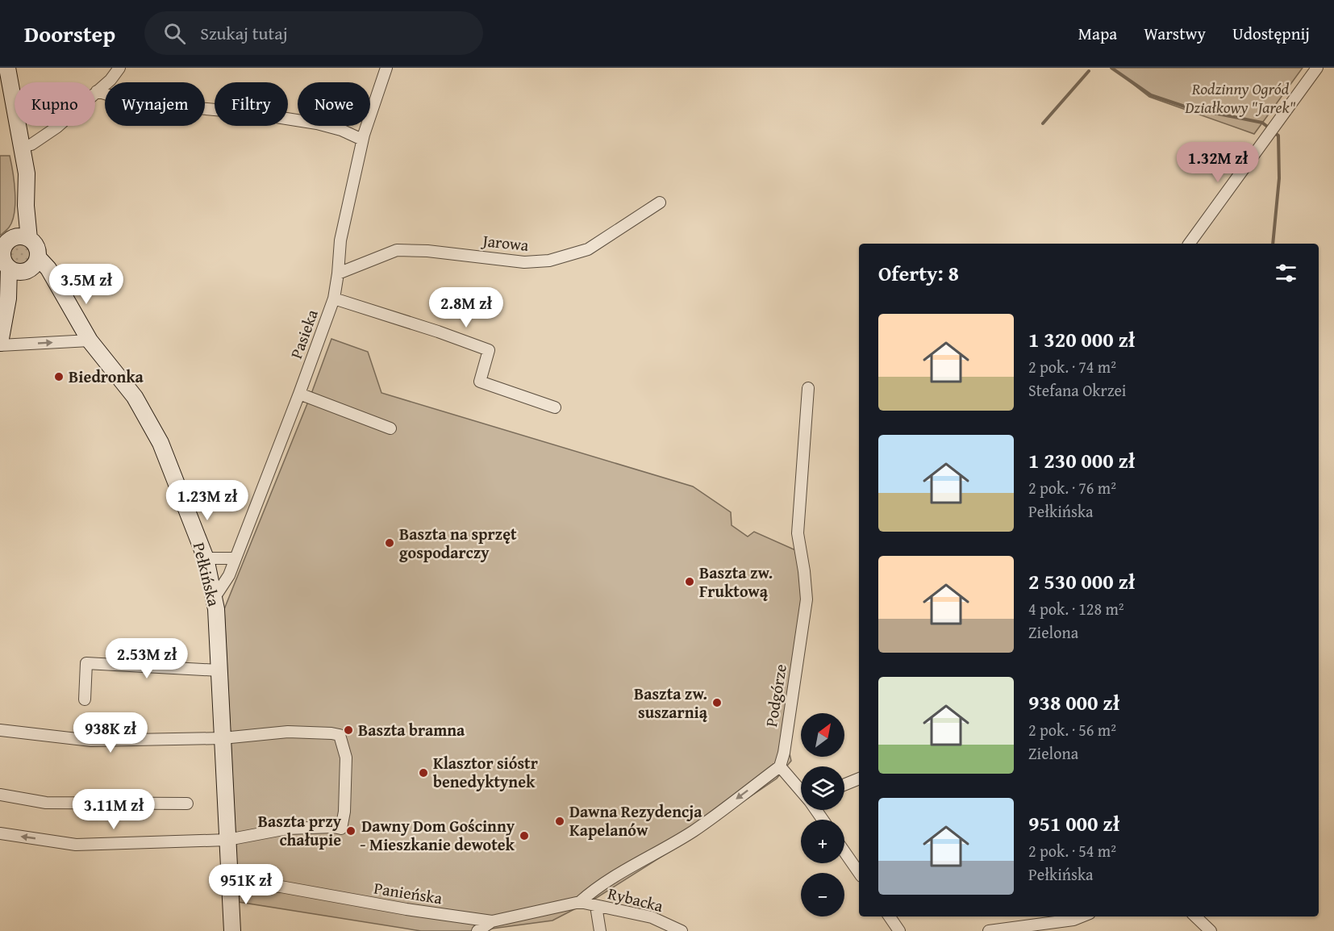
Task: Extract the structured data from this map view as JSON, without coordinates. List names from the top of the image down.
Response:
{
  "streets": {
    "street": [
      "Jarowa",
      "Pasieka",
      "Pełkińska",
      "Podgórze",
      "Panieńska",
      "Rybacka"
    ]
  },
  "crossings": [
    ["Jarowa", "Pasieka"],
    ["Pasieka", "Pełkińska"],
    ["Pełkińska", "Panieńska"],
    ["Panieńska", "Rybacka"]
  ],
  "parks": ["Rodzinny Ogród Działkowy \"Jarek\""],
  "places": [
    "Biedronka",
    "Baszta na sprzęt gospodarczy",
    "Baszta zw. Fruktową",
    "Baszta zw. suszarnią",
    "Baszta bramna",
    "Klasztor sióstr benedyktynek",
    "Dawna Rezydencja Kapelanów",
    "Baszta przy chałupie",
    "Dawny Dom Gościnny - Mieszkanie dewotek"
  ],
  "north": "top right",
  "page": {
    "header": "Doorstep",
    "search": "Szukaj tutaj",
    "nav": ["Mapa", "Warstwy", "Udostępnij"],
    "chip": [
      "Kupno",
      "Wynajem",
      "Filtry",
      "Nowe"
    ],
    "price": [
      "1.32M zł",
      "3.5M zł",
      "2.8M zł",
      "1.23M zł",
      "2.53M zł",
      "938K zł",
      "3.11M zł",
      "951K zł"
    ],
    "heading": "Oferty: 8",
    "list": [
      {
        "name": "1 320 000 zł",
        "note": "2 pok. · 74 m² · Stefana Okrzei"
      },
      {
        "name": "1 230 000 zł",
        "note": "2 pok. · 76 m² · Pełkińska"
      },
      {
        "name": "2 530 000 zł",
        "note": "4 pok. · 128 m² · Zielona"
      },
      {
        "name": "938 000 zł",
        "note": "2 pok. · 56 m² · Zielona"
      },
      {
        "name": "951 000 zł",
        "note": "2 pok. · 54 m² · Pełkińska"
      }
    ],
    "map_buttons": ["+", "−"]
  }
}
